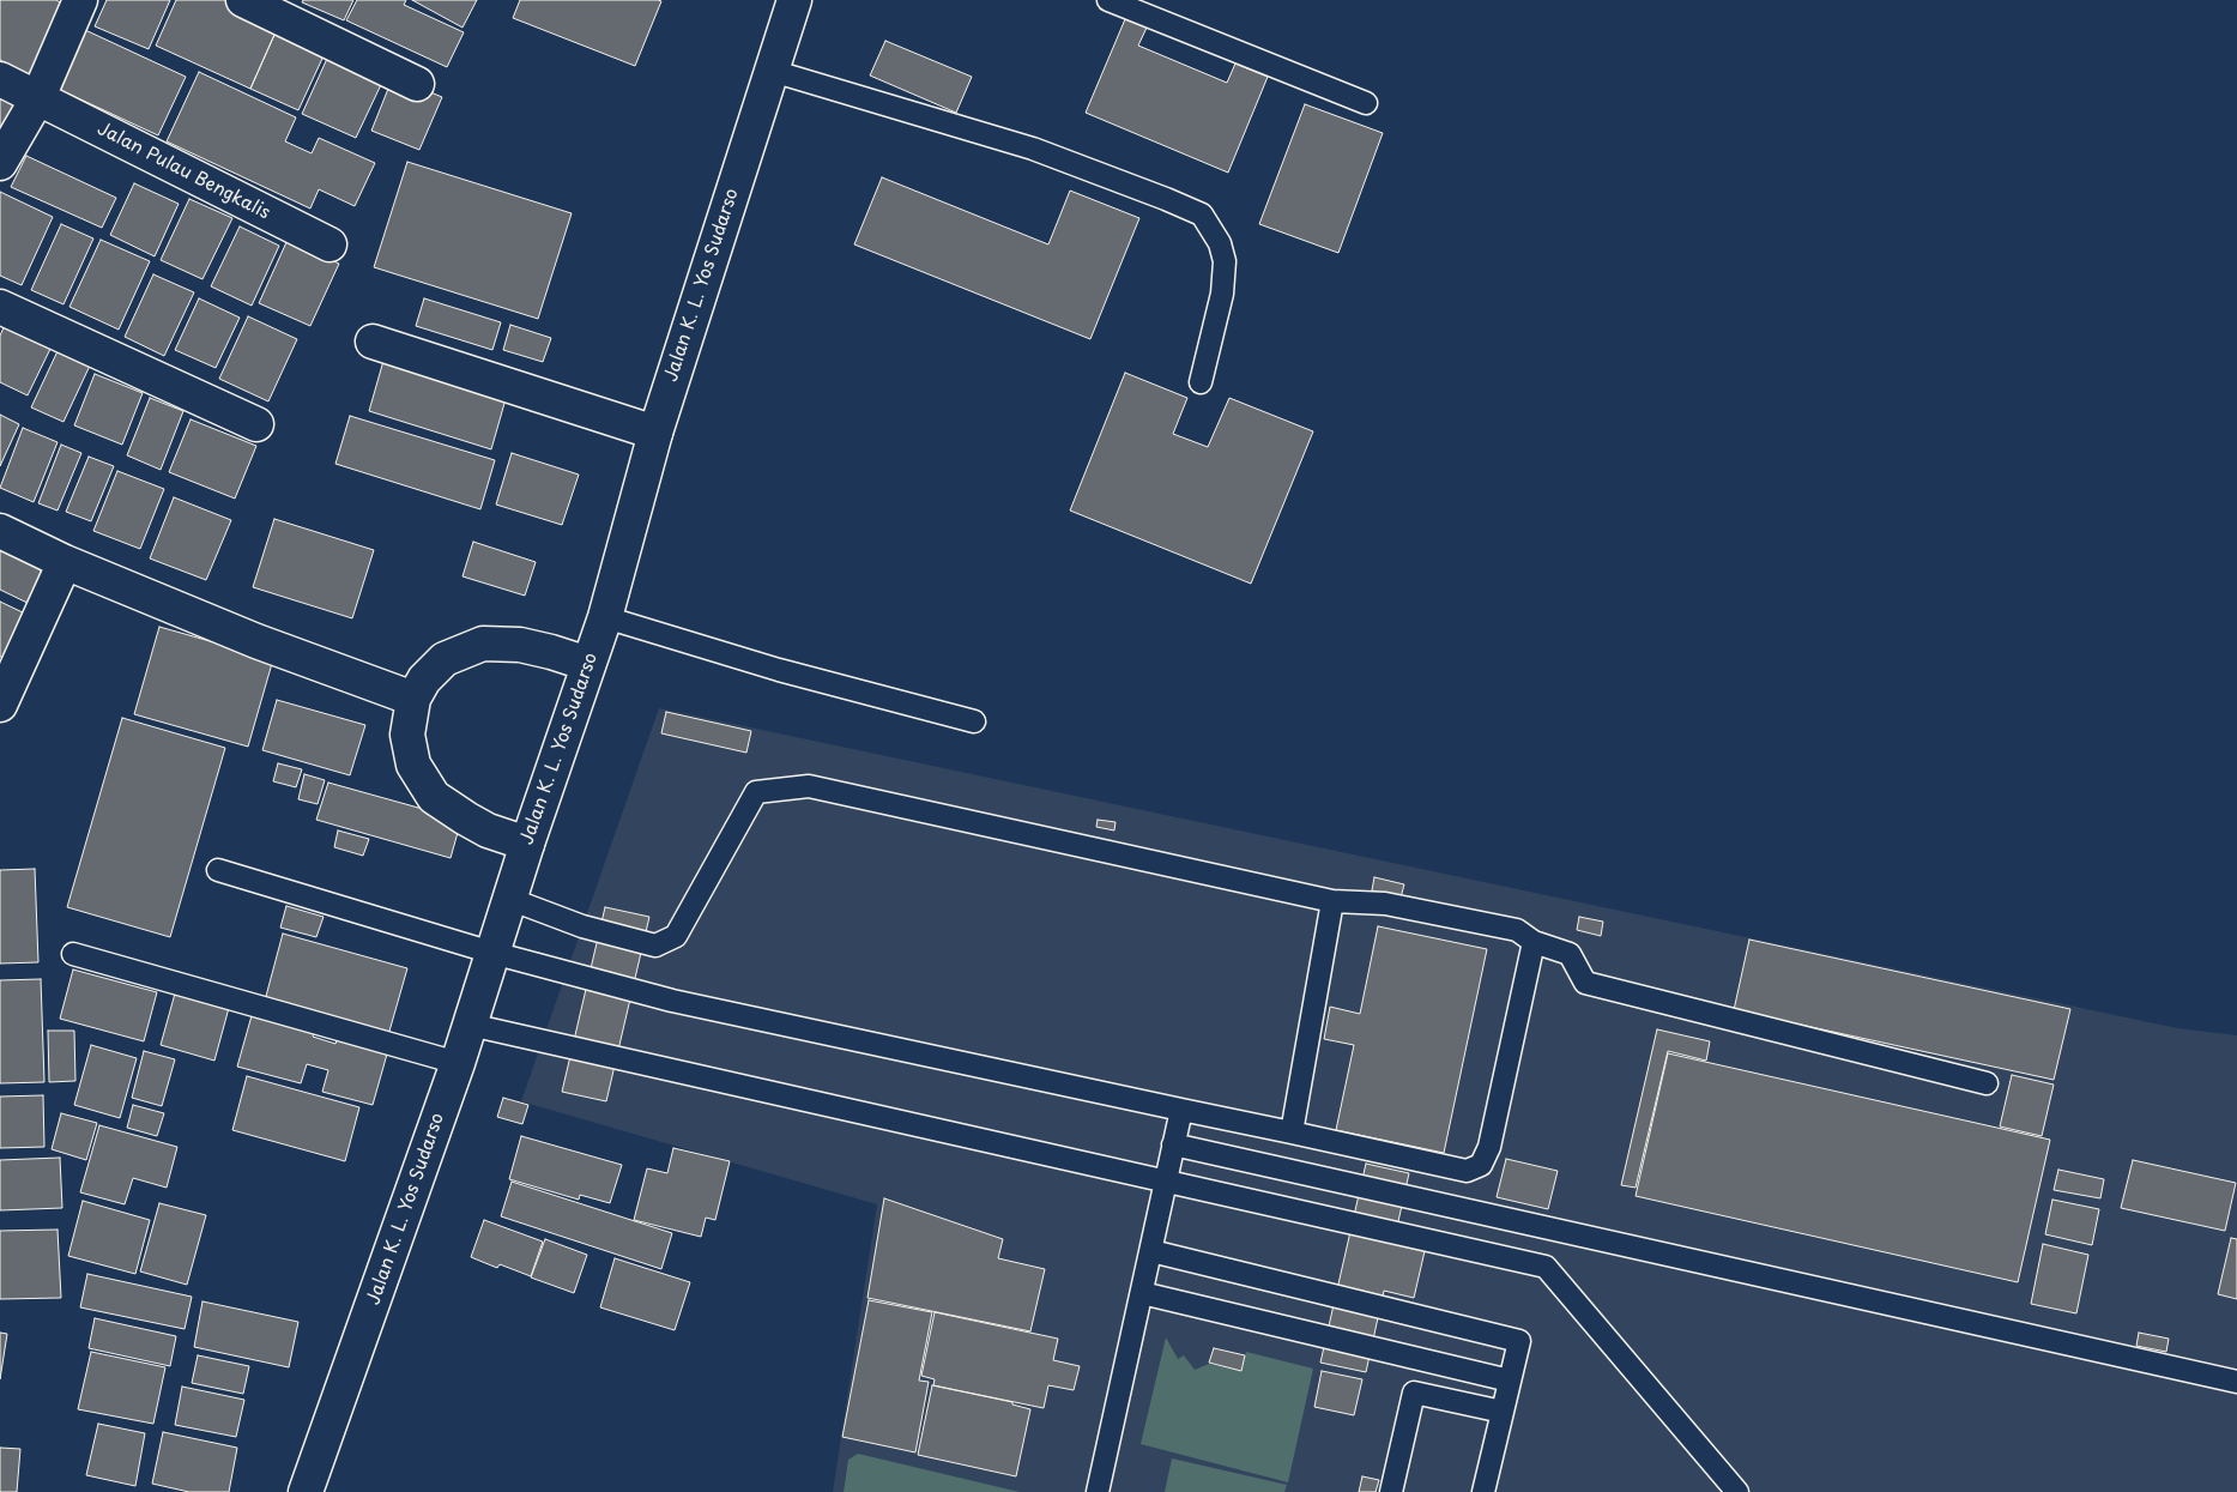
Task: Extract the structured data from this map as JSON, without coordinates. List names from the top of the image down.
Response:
{
  "streets": {
    "main road": ["Jalan Pulau Bengkalis", "Jalan K. L. Yos Sudarso"]
  }
}
